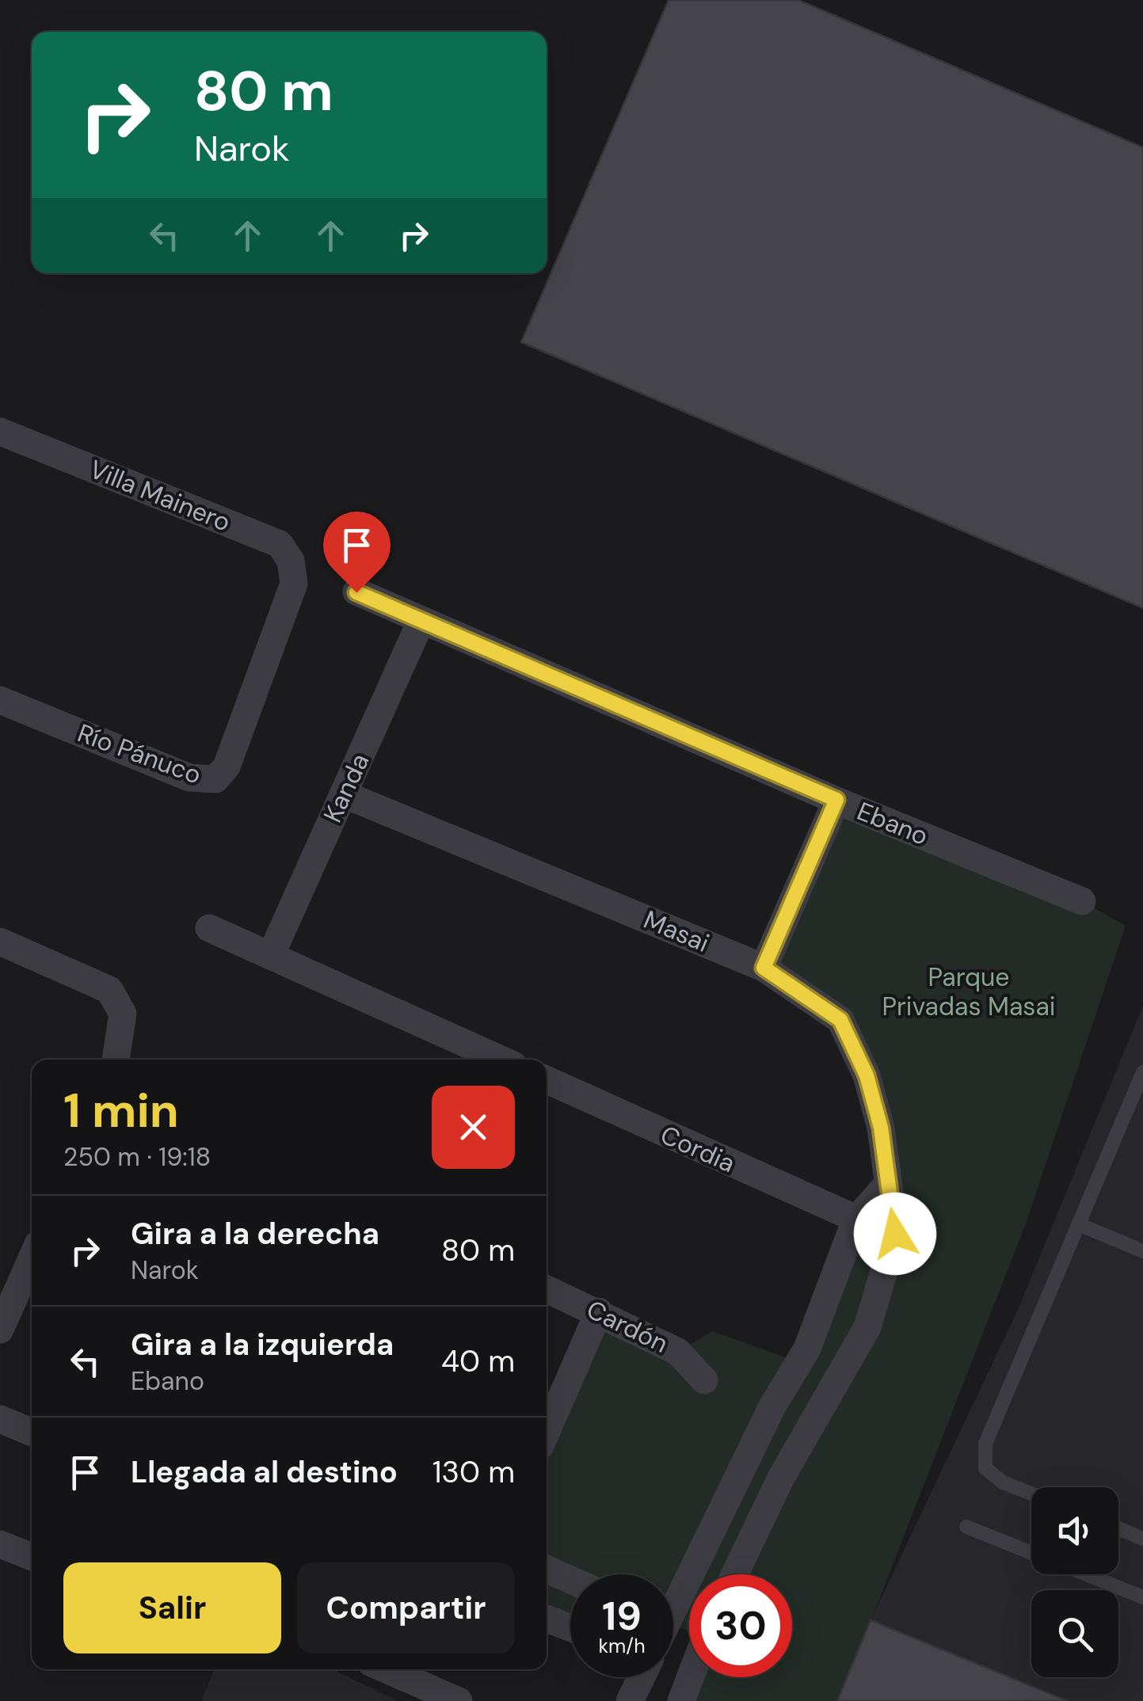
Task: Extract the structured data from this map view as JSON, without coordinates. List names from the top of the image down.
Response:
{
  "streets": {
    "street": [
      "Villa Mainero",
      "Río Pánuco",
      "Kanda",
      "Ebano",
      "Masai",
      "Cordia",
      "Cardón"
    ]
  },
  "crossings": [
    ["Villa Mainero", "Río Pánuco"],
    ["Kanda", "Ebano"],
    ["Kanda", "Masai"],
    ["Masai", "Cordia"]
  ],
  "parks": ["Parque Privadas Masai"],
  "page": {
    "turn": ["80 m", "Narok"],
    "heading": ["1 min", "250 m · 19:18"],
    "list": [
      {
        "name": "Gira a la derecha",
        "note": "Narok",
        "value": "80 m"
      },
      {
        "name": "Gira a la izquierda",
        "note": "Ebano",
        "value": "40 m"
      },
      {
        "name": "Llegada al destino",
        "value": "130 m"
      }
    ],
    "buttons": ["Salir", "Compartir"],
    "speed": "19 km/h",
    "limit": "30"
  }
}
